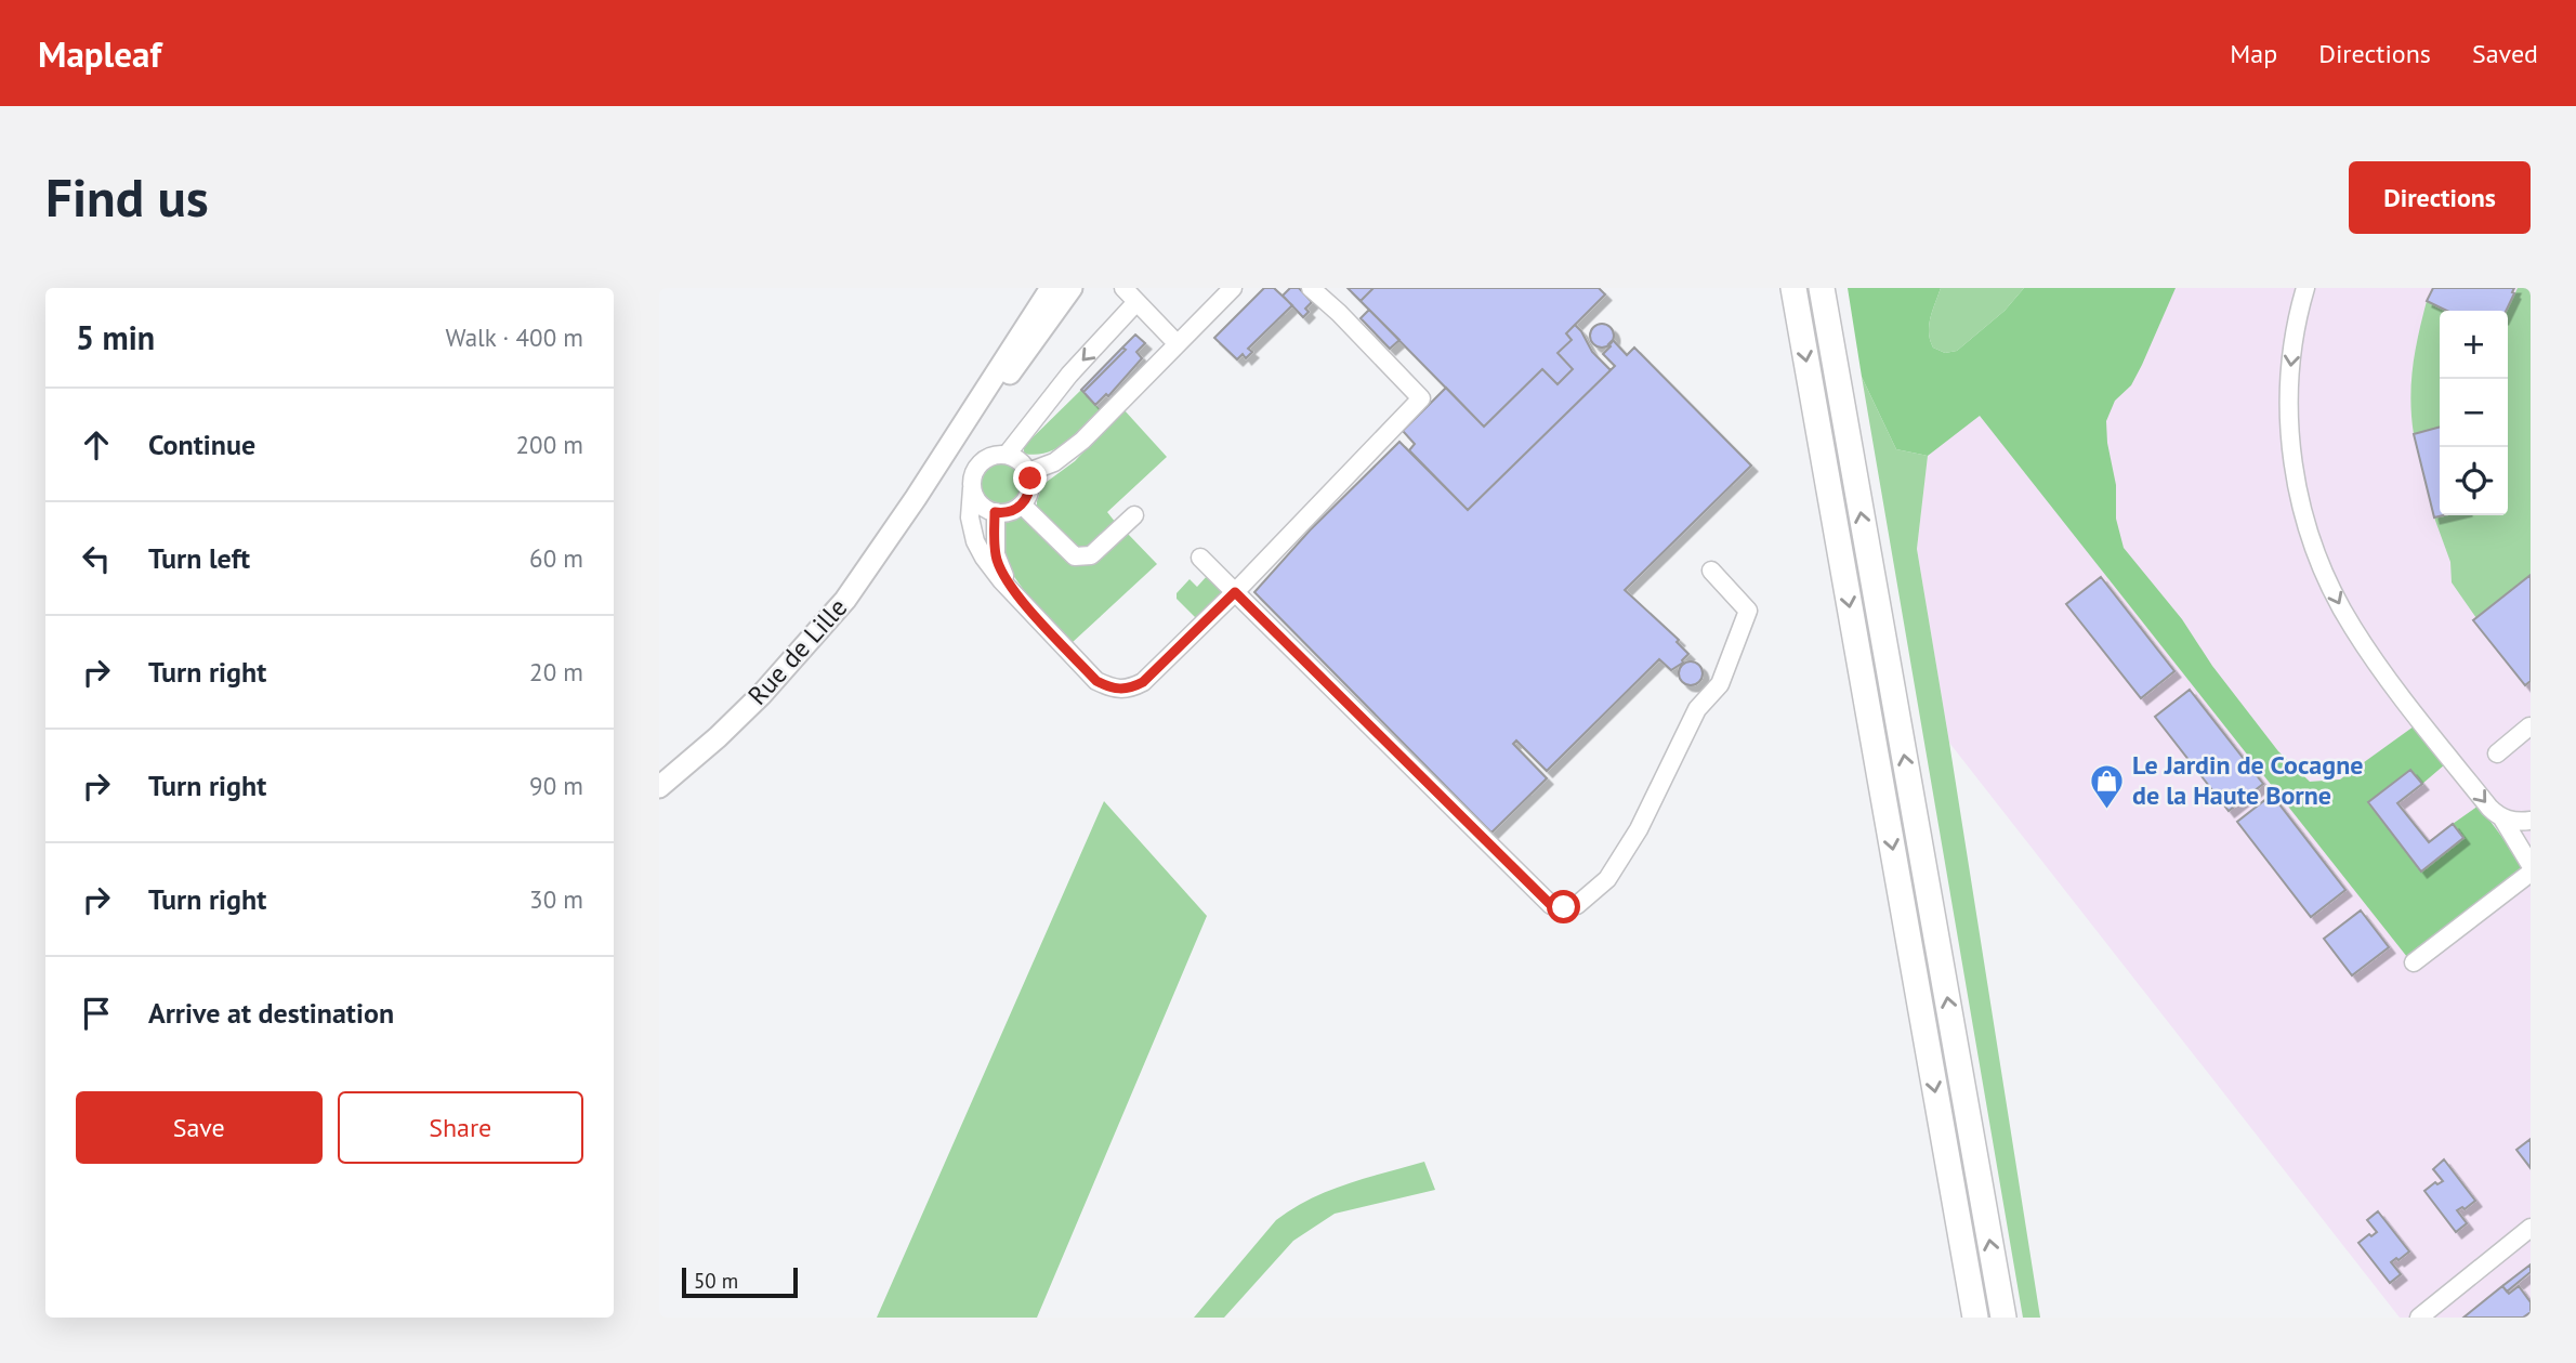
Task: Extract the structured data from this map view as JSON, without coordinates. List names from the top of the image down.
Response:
{
  "streets": {
    "main road": ["Rue de Lille"]
  },
  "places": {
    "shop": ["Le Jardin de Cocagne de la Haute Borne"]
  },
  "scale_bar": "50 m",
  "page": {
    "header": "Mapleaf",
    "nav": ["Map", "Directions", "Saved"],
    "buttons": [
      "Directions",
      ["Save", "Share"]
    ],
    "title": "Find us",
    "heading": ["5 min", "Walk · 400 m"],
    "map_buttons": ["+", "−"],
    "list": [
      ["Continue", "200 m"],
      ["Turn left", "60 m"],
      ["Turn right", "20 m"],
      ["Turn right", "90 m"],
      ["Turn right", "30 m"],
      "Arrive at destination"
    ],
    "scale": "50 m"
  }
}
